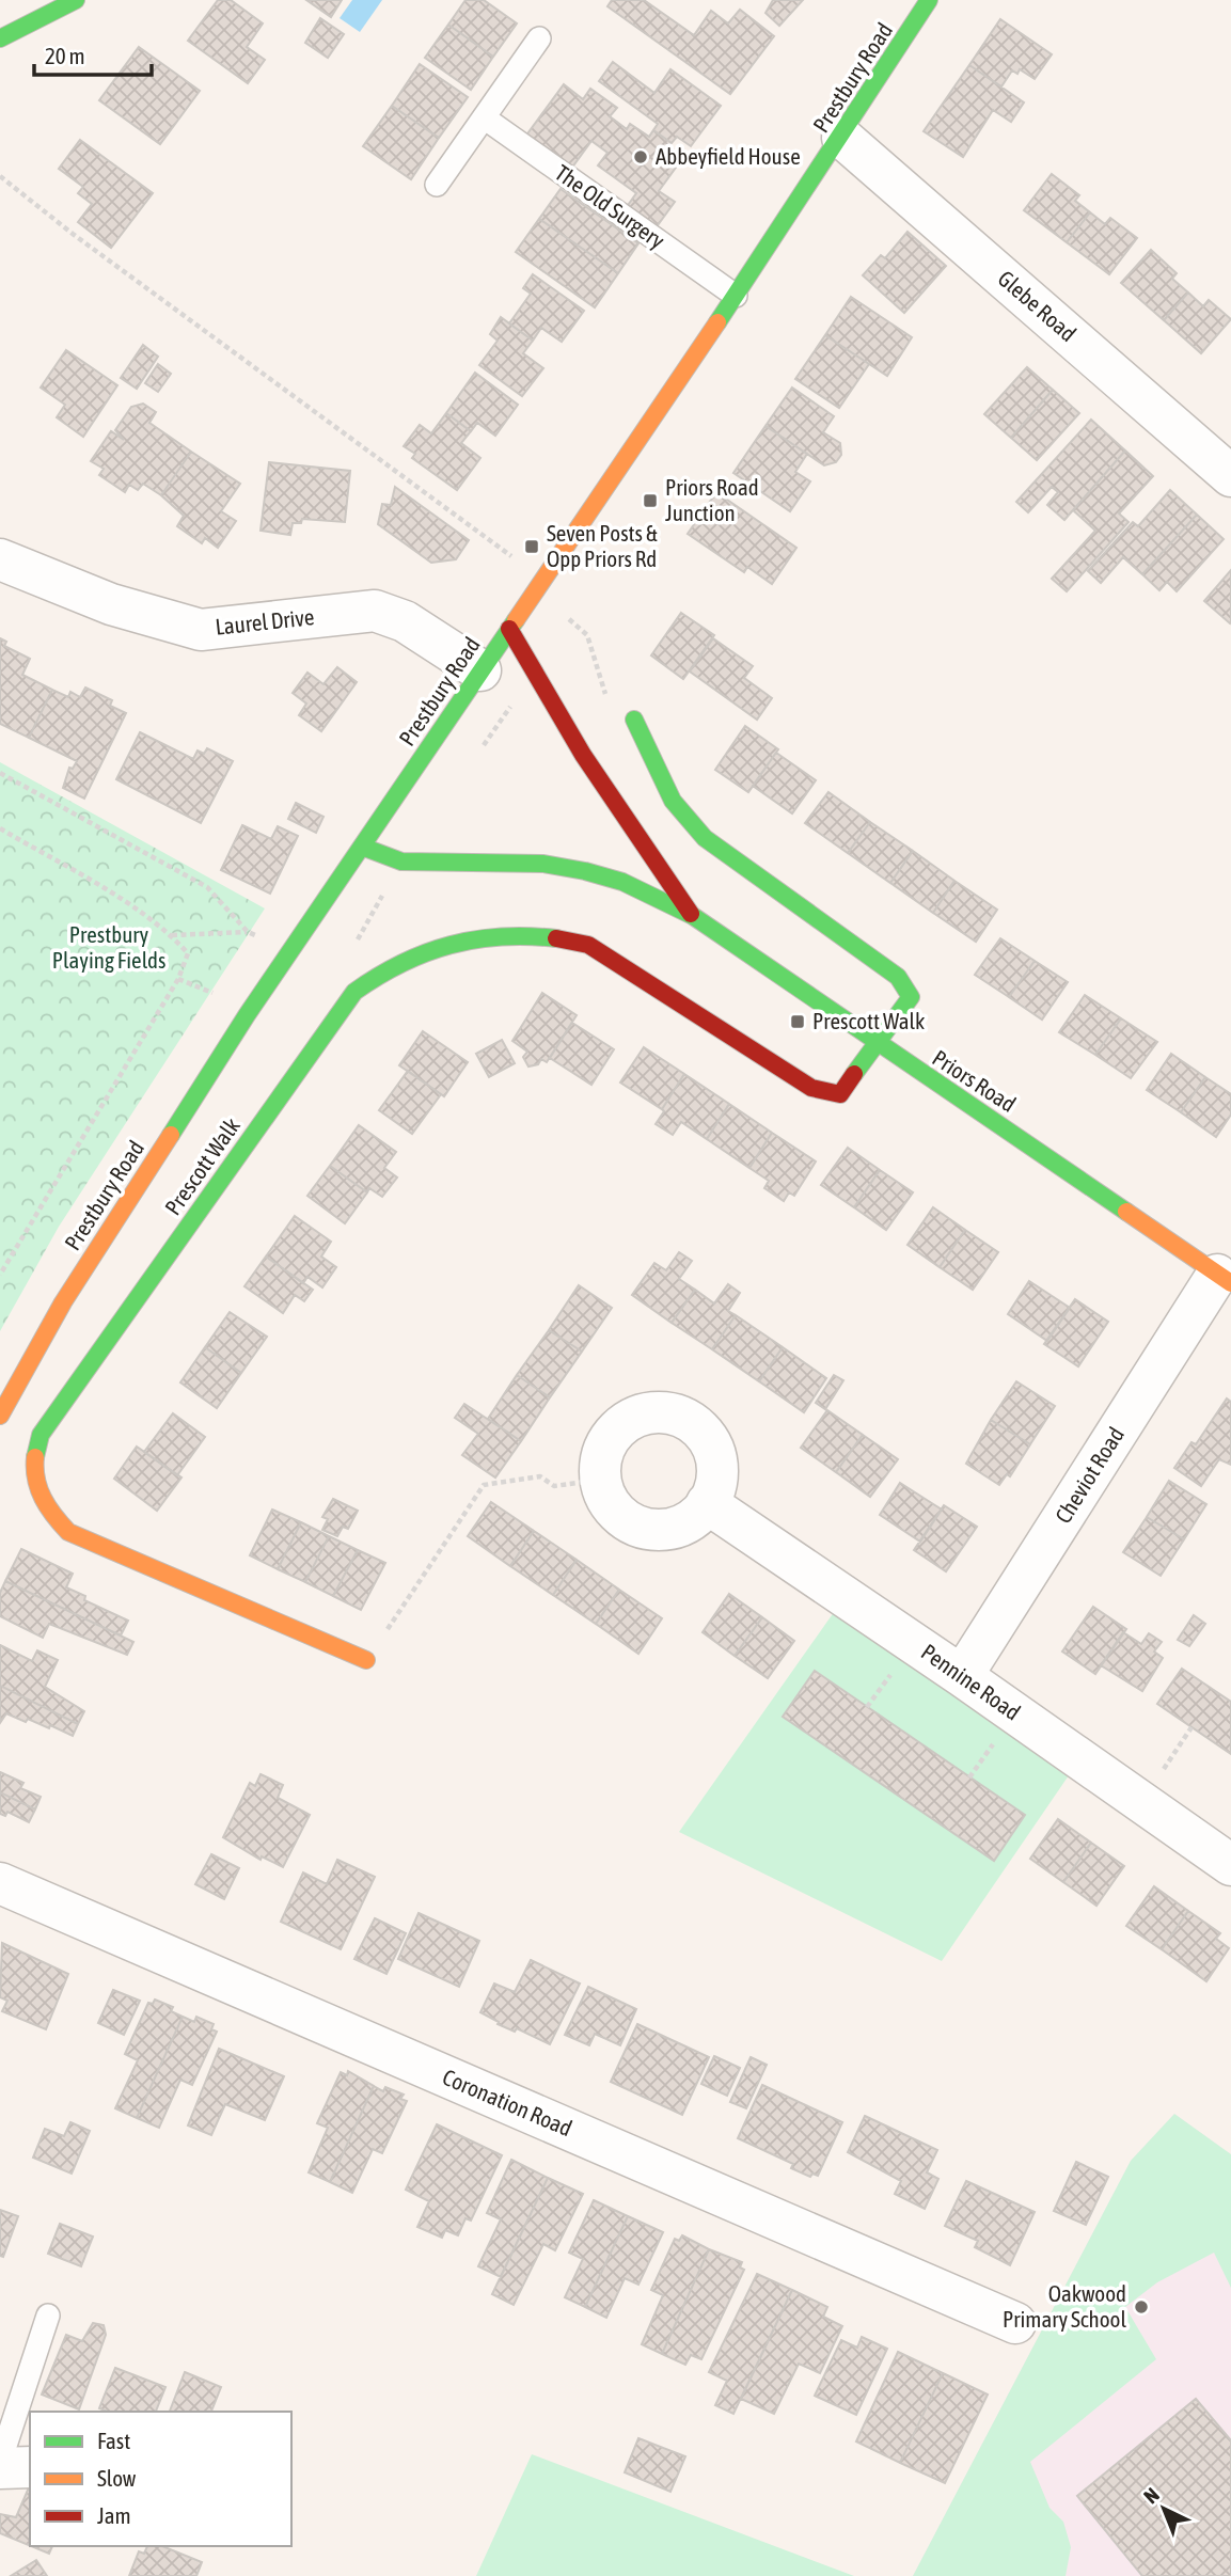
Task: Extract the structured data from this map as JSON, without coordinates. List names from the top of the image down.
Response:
{
  "streets": {
    "main road": ["Prestbury Road", "Priors Road", "Prescott Walk"],
    "street": [
      "Glebe Road",
      "Laurel Drive",
      "Cheviot Road",
      "Pennine Road",
      "Coronation Road"
    ],
    "lane": ["The Old Surgery"]
  },
  "crossings": [
    ["Prestbury Road", "The Old Surgery"],
    ["Prestbury Road", "Glebe Road"],
    ["Prestbury Road", "Laurel Drive"],
    ["Prestbury Road", "Priors Road"],
    ["Priors Road", "Prescott Walk"],
    ["Priors Road", "Cheviot Road"],
    ["Cheviot Road", "Pennine Road"]
  ],
  "parks": ["Prestbury Playing Fields"],
  "places": {
    "other": ["Abbeyfield House", "Oakwood Primary School"],
    "transit": ["Priors Road Junction", "Seven Posts & Opp Priors Rd", "Prescott Walk"]
  },
  "legend": ["Fast", "Slow", "Jam"],
  "scale_bar": "20 m",
  "north": "top left"
}
